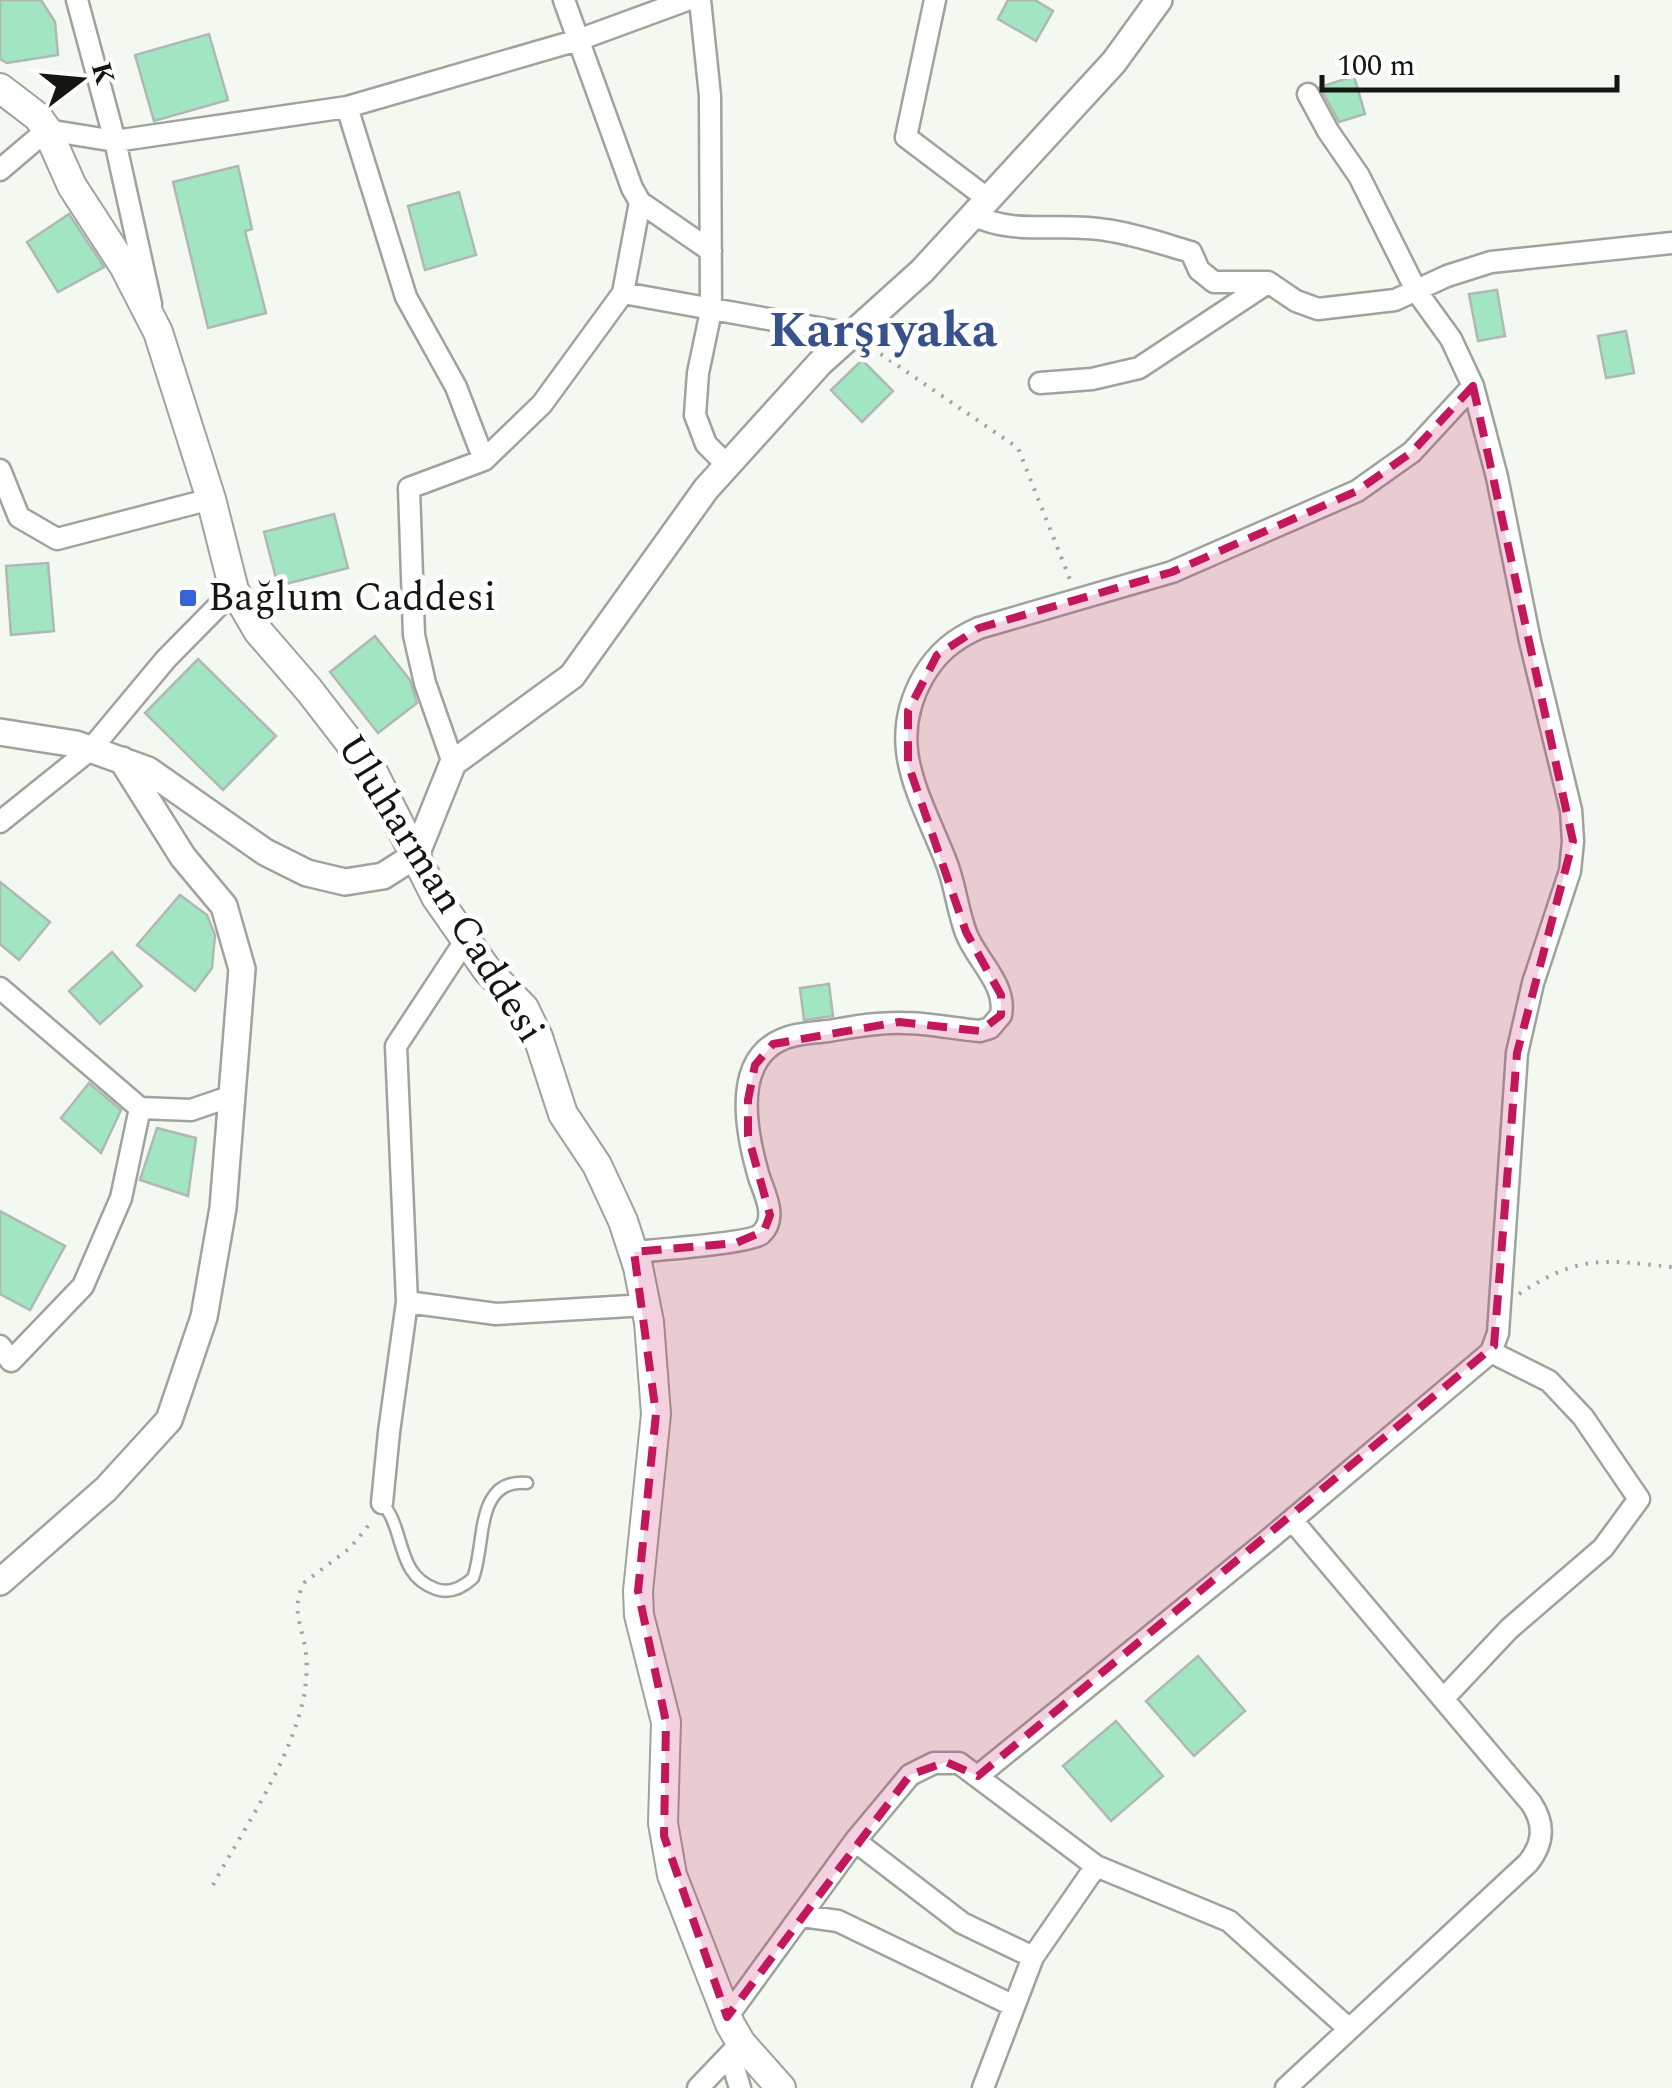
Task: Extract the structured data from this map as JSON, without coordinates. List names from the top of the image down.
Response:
{
  "streets": {
    "main road": ["Uluharman Caddesi"]
  },
  "districts": ["Karşıyaka"],
  "places": {
    "transit": ["Bağlum Caddesi"]
  },
  "scale_bar": "100 m",
  "north": "right"
}
